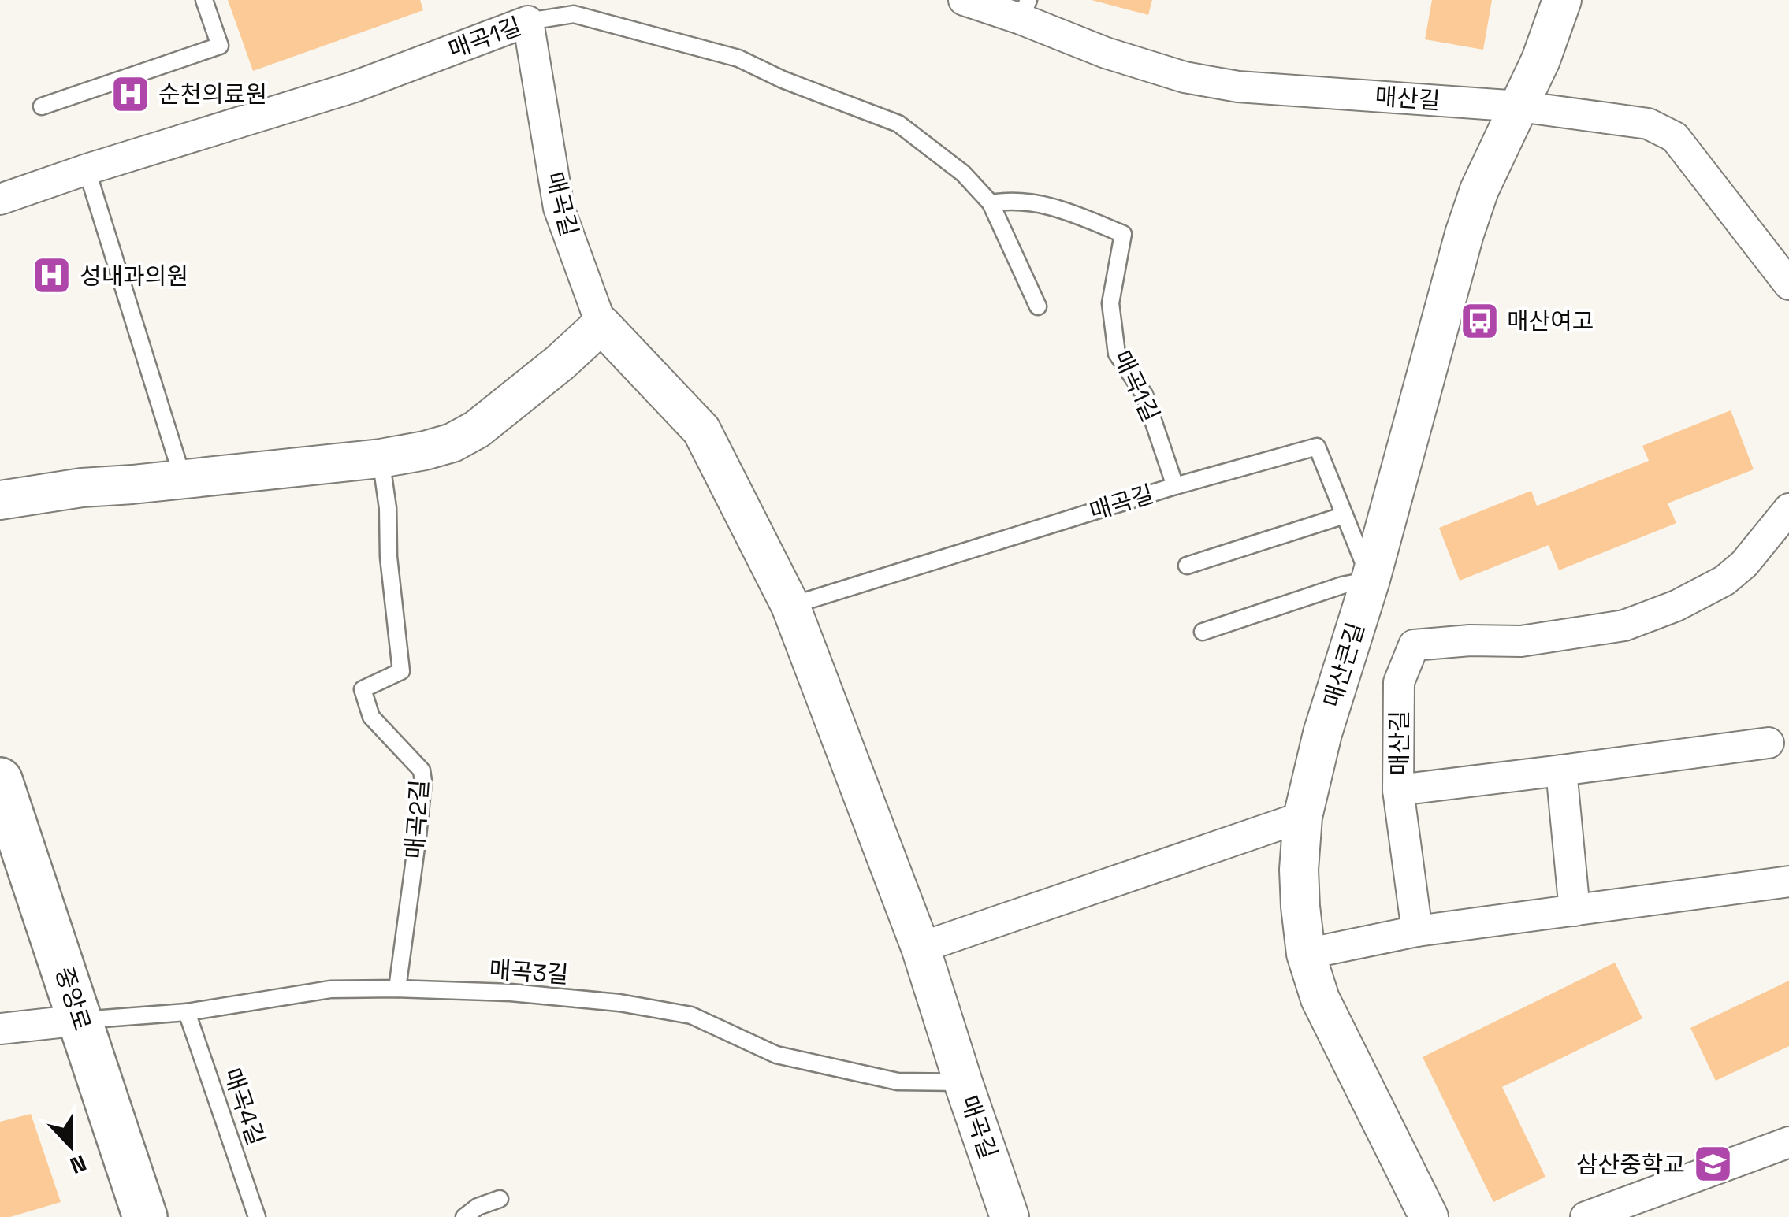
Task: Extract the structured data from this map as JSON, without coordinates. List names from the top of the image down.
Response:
{
  "streets": {
    "main road": ["중앙로"],
    "street": [
      "매곡1길",
      "매산길",
      "매곡길",
      "매산큰길"
    ],
    "lane": ["매곡2길", "매곡3길", "매곡4길"]
  },
  "crossings": [
    ["매곡1길", "매곡길"],
    ["매산길", "매산큰길"],
    ["매곡길", "매산큰길"],
    ["매곡길", "매곡3길"],
    ["매곡2길", "매곡3길"],
    ["매곡3길", "중앙로"],
    ["매곡3길", "매곡4길"]
  ],
  "places": {
    "hospital": ["순천의료원", "성내과의원"],
    "bus stop": ["매산여고"],
    "school or university": ["삼산중학교"]
  },
  "north": "bottom"
}
